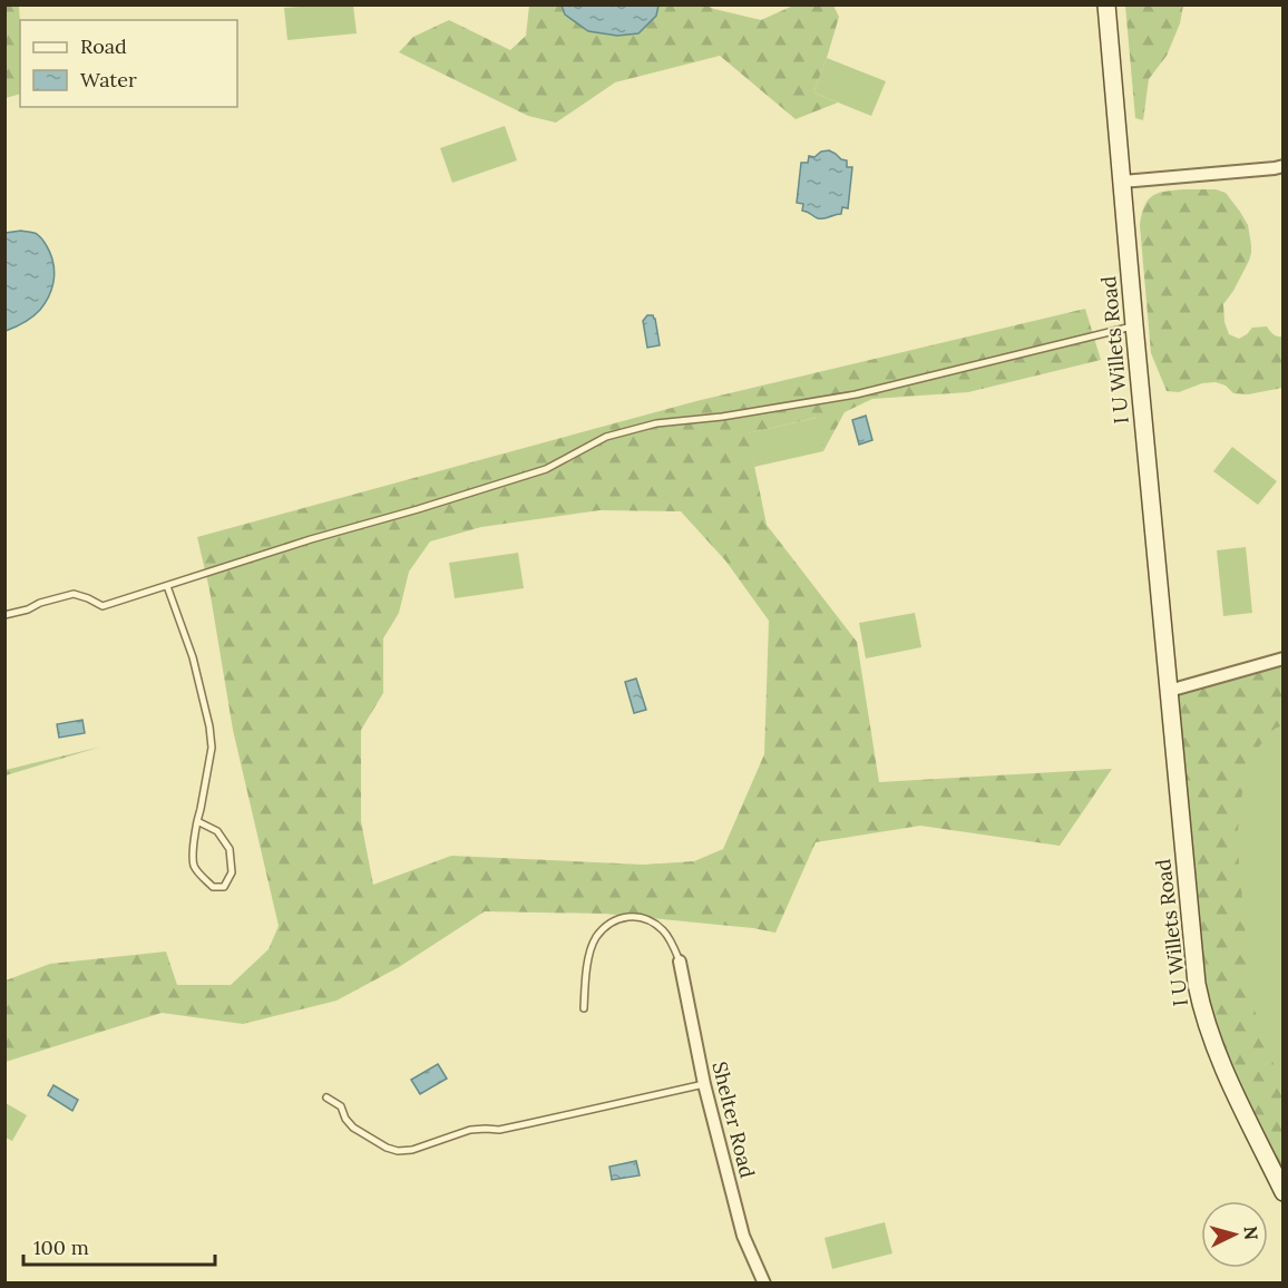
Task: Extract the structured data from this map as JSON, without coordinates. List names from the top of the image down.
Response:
{
  "streets": {
    "street": ["I U Willets Road", "Shelter Road"]
  },
  "legend": ["Road", "Water"],
  "scale_bar": "100 m",
  "north": "right"
}
